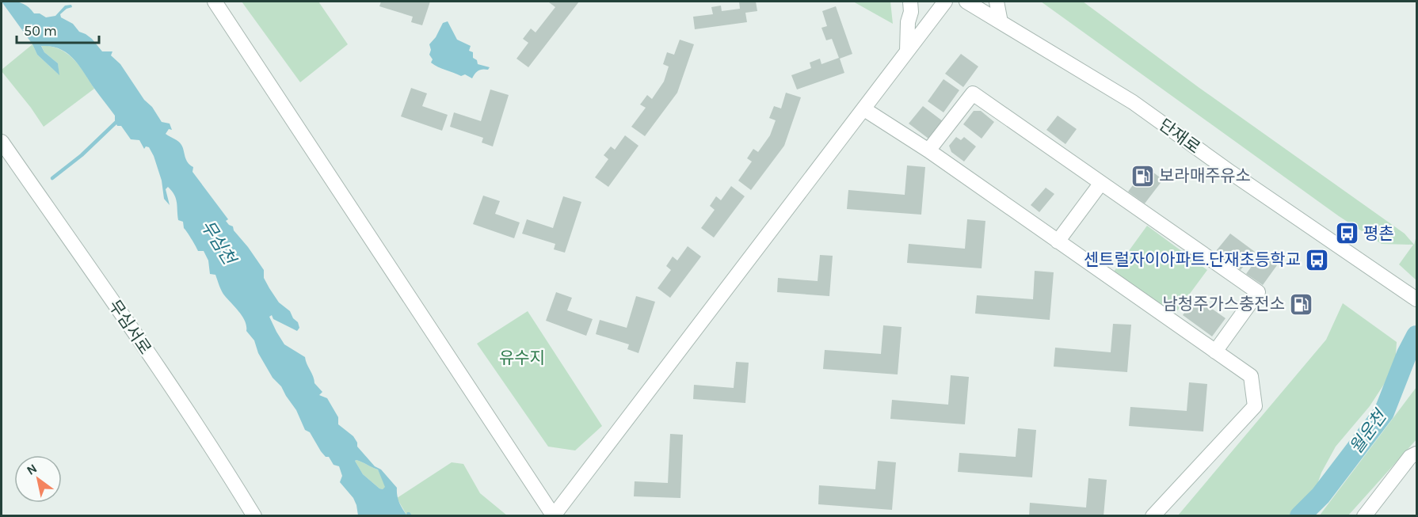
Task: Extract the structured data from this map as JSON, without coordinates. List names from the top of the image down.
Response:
{
  "streets": {
    "street": ["단재로", "무심서로"]
  },
  "water": ["무심천", "월운천"],
  "parks": ["유수지"],
  "places": {
    "fuel station": ["보라매주유소", "남청주가스충전소"],
    "bus stop": ["평촌", "센트럴자이아파트.단재초등학교"]
  },
  "scale_bar": "50 m",
  "north": "top left"
}
